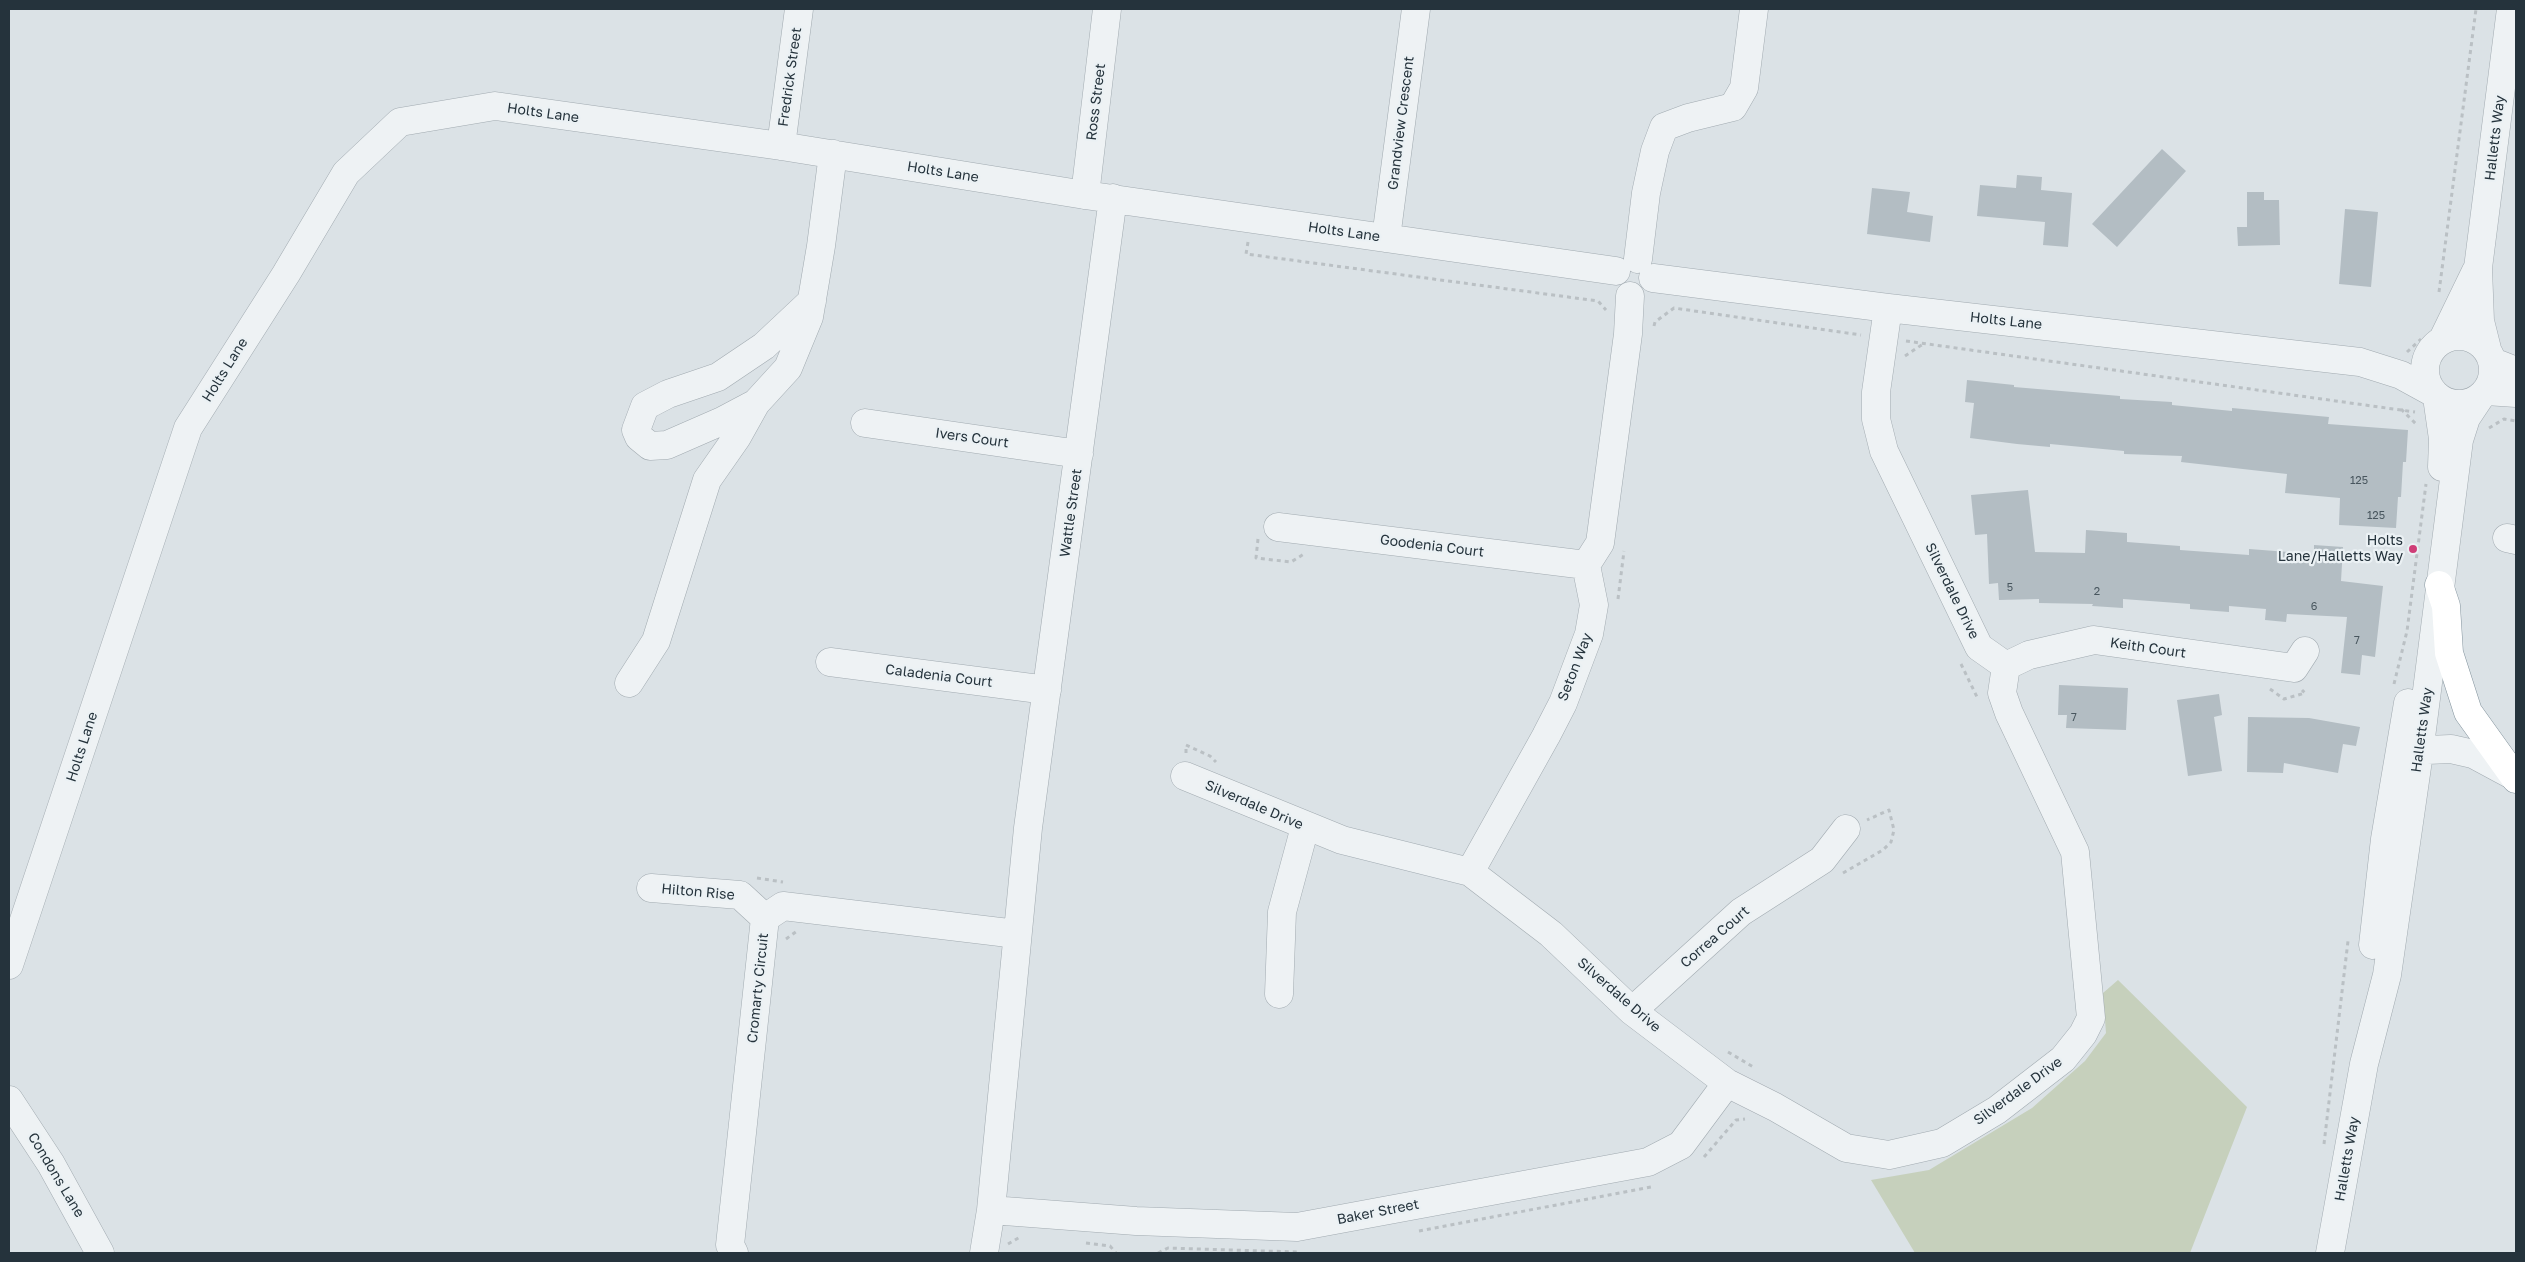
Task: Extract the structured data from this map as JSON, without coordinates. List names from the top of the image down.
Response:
{
  "streets": {
    "street": [
      "Fredrick Street",
      "Ross Street",
      "Holts Lane",
      "Grandview Crescent",
      "Halletts Way",
      "Ivers Court",
      "Wattle Street",
      "Goodenia Court",
      "Silverdale Drive",
      "Keith Court",
      "Seton Way",
      "Caladenia Court",
      "Hilton Rise",
      "Correa Court",
      "Cromarty Circuit",
      "Condons Lane",
      "Baker Street"
    ]
  },
  "crossings": [
    ["Fredrick Street", "Holts Lane"],
    ["Ross Street", "Holts Lane"],
    ["Holts Lane", "Grandview Crescent"],
    ["Holts Lane", "Halletts Way"],
    ["Holts Lane", "Wattle Street"],
    ["Holts Lane", "Silverdale Drive"],
    ["Ivers Court", "Wattle Street"],
    ["Wattle Street", "Caladenia Court"],
    ["Wattle Street", "Cromarty Circuit"],
    ["Goodenia Court", "Seton Way"],
    ["Silverdale Drive", "Keith Court"],
    ["Silverdale Drive", "Seton Way"],
    ["Silverdale Drive", "Correa Court"],
    ["Silverdale Drive", "Baker Street"],
    ["Hilton Rise", "Cromarty Circuit"]
  ],
  "places": ["Holts Lane/Halletts Way"],
  "house_numbers": [
    "125",
    "125",
    "5",
    "2",
    "6",
    "7",
    "7"
  ]
}
